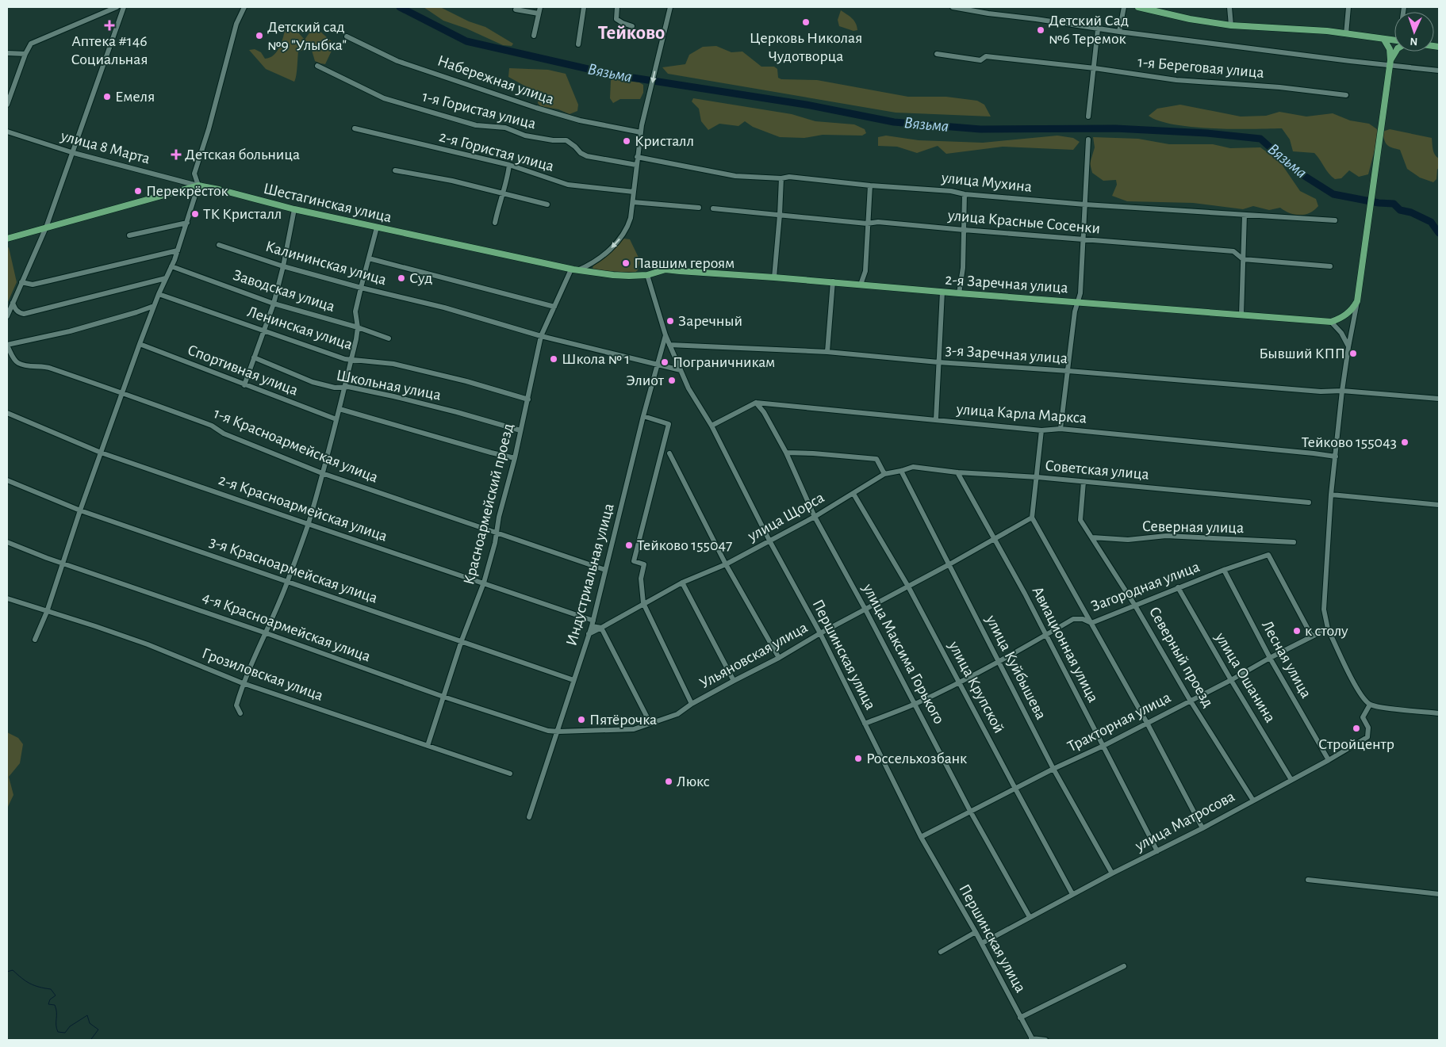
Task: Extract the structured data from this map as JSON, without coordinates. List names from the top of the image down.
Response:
{
  "streets": {
    "main road": ["Шестагинская улица", "2-я Заречная улица"],
    "street": [
      "1-я Береговая улица",
      "Набережная улица",
      "1-я Гористая улица",
      "улица 8 Марта",
      "2-я Гористая улица",
      "улица Мухина",
      "улица Красные Сосенки",
      "Калининская улица",
      "Заводская улица",
      "Ленинская улица",
      "3-я Заречная улица",
      "Спортивная улица",
      "Школьная улица",
      "улица Карла Маркса",
      "1-я Красноармейская улица",
      "Советская улица",
      "Красноармейский проезд",
      "2-я Красноармейская улица",
      "улица Щорса",
      "Северная улица",
      "3-я Красноармейская улица",
      "Индустриальная улица",
      "Загородная улица",
      "4-я Красноармейская улица",
      "Авиационная улица",
      "улица Максима Горького",
      "Першинская улица",
      "Ульяновская улица",
      "Северный проезд",
      "Лесная улица",
      "улица Куйбышева",
      "Грозиловская улица",
      "улица Ошанина",
      "улица Крупской",
      "Тракторная улица",
      "улица Матросова"
    ]
  },
  "crossings": [
    ["улица 8 Марта", "Шестагинская улица"],
    ["Шестагинская улица", "2-я Заречная улица"],
    ["Шестагинская улица", "Красноармейский проезд"],
    ["Шестагинская улица", "Першинская улица"],
    ["Калининская улица", "Красноармейский проезд"],
    ["Калининская улица", "Индустриальная улица"],
    ["Калининская улица", "Першинская улица"],
    ["2-я Заречная улица", "Першинская улица"],
    ["Ленинская улица", "Красноармейский проезд"],
    ["3-я Заречная улица", "Першинская улица"],
    ["Школьная улица", "Красноармейский проезд"],
    ["улица Карла Маркса", "улица Максима Горького"],
    ["1-я Красноармейская улица", "Красноармейский проезд"],
    ["1-я Красноармейская улица", "Индустриальная улица"],
    ["Советская улица", "улица Щорса"],
    ["Советская улица", "Авиационная улица"],
    ["Советская улица", "Северный проезд"],
    ["Советская улица", "улица Куйбышева"],
    ["Красноармейский проезд", "2-я Красноармейская улица"],
    ["Красноармейский проезд", "3-я Красноармейская улица"],
    ["Красноармейский проезд", "4-я Красноармейская улица"],
    ["Красноармейский проезд", "Грозиловская улица"],
    ["2-я Красноармейская улица", "Индустриальная улица"],
    ["улица Щорса", "Индустриальная улица"],
    ["улица Щорса", "улица Максима Горького"],
    ["улица Щорса", "Першинская улица"],
    ["улица Щорса", "улица Крупской"],
    ["Северная улица", "Северный проезд"],
    ["3-я Красноармейская улица", "Индустриальная улица"],
    ["Индустриальная улица", "4-я Красноармейская улица"],
    ["Индустриальная улица", "Першинская улица"],
    ["Индустриальная улица", "Ульяновская улица"],
    ["Загородная улица", "Авиационная улица"],
    ["Загородная улица", "улица Максима Горького"],
    ["Загородная улица", "Першинская улица"],
    ["Загородная улица", "Северный проезд"],
    ["Загородная улица", "Лесная улица"],
    ["Загородная улица", "улица Куйбышева"],
    ["Загородная улица", "улица Ошанина"],
    ["Загородная улица", "улица Крупской"],
    ["Загородная улица", "Тракторная улица"],
    ["4-я Красноармейская улица", "Ульяновская улица"],
    ["Авиационная улица", "Ульяновская улица"],
    ["Авиационная улица", "Тракторная улица"],
    ["Авиационная улица", "улица Матросова"],
    ["улица Максима Горького", "Ульяновская улица"],
    ["улица Максима Горького", "Тракторная улица"],
    ["улица Максима Горького", "улица Матросова"],
    ["Першинская улица", "Ульяновская улица"],
    ["Першинская улица", "Тракторная улица"],
    ["Першинская улица", "улица Матросова"],
    ["Ульяновская улица", "улица Куйбышева"],
    ["Ульяновская улица", "улица Крупской"],
    ["Северный проезд", "Тракторная улица"],
    ["Северный проезд", "улица Матросова"],
    ["Лесная улица", "Тракторная улица"],
    ["Лесная улица", "улица Матросова"],
    ["улица Куйбышева", "Тракторная улица"],
    ["улица Куйбышева", "улица Матросова"],
    ["улица Ошанина", "Тракторная улица"],
    ["улица Ошанина", "улица Матросова"],
    ["улица Крупской", "Тракторная улица"],
    ["улица Крупской", "улица Матросова"]
  ],
  "districts": ["Тейково"],
  "water": ["Вязьма"],
  "places": {
    "other": [
      "Церковь Николая Чудотворца",
      "Детский Сад №6 Теремок",
      "Детский сад №9 \"Улыбка\"",
      "Емеля",
      "Кристалл",
      "Перекрёсток",
      "ТК Кристалл",
      "Павшим героям",
      "Суд",
      "Заречный",
      "Бывший КПП",
      "Школа № 1",
      "Пограничникам",
      "Элиот",
      "Тейково 155043",
      "Тейково 155047",
      "к столу",
      "Пятёрочка",
      "Стройцентр",
      "Россельхозбанк",
      "Люкс"
    ],
    "health": ["Аптека #146 Социальная", "Детская больница"]
  },
  "north": "bottom"
}
